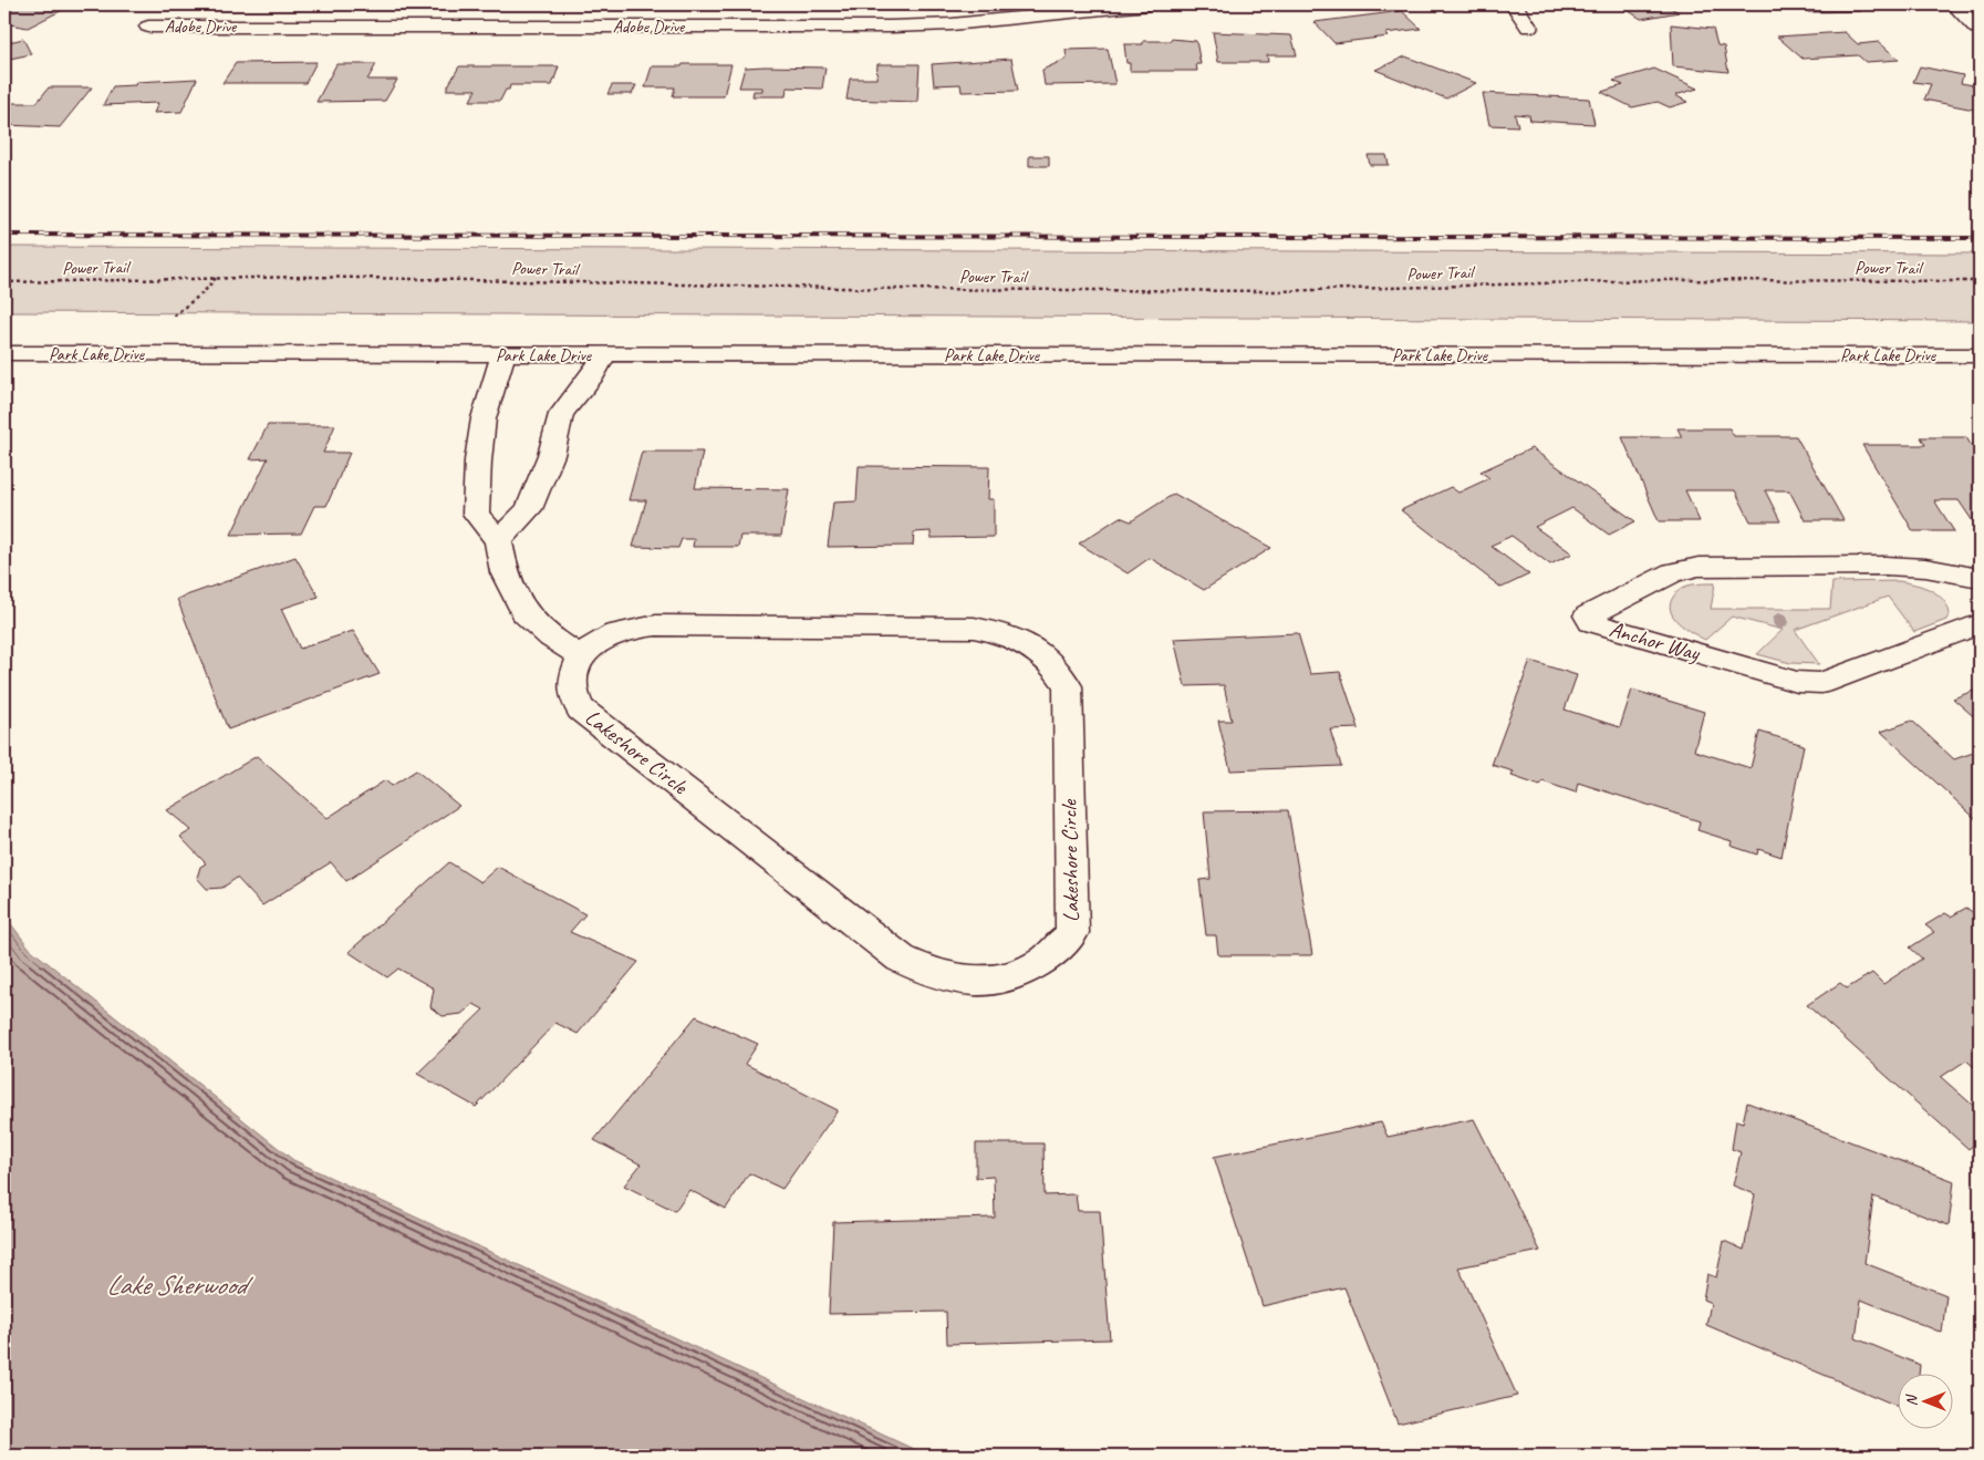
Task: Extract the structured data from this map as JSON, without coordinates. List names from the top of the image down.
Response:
{
  "streets": {
    "street": [
      "Adobe Drive",
      "Park Lake Drive",
      "Anchor Way",
      "Lakeshore Circle"
    ],
    "path": ["Power Trail"]
  },
  "water": ["Lake Sherwood"],
  "north": "left"
}
